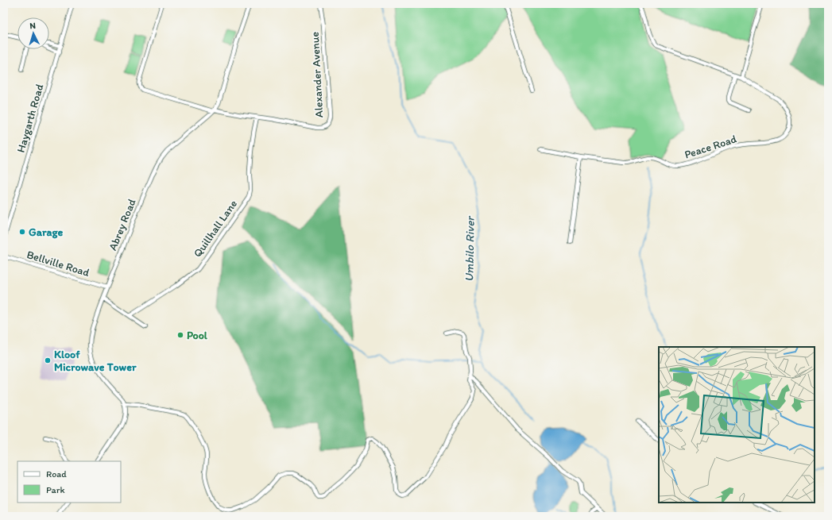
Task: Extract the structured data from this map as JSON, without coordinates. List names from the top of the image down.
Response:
{
  "streets": {
    "street": [
      "Alexander Avenue",
      "Haygarth Road",
      "Peace Road",
      "Abrey Road",
      "Quillhall Lane",
      "Bellville Road"
    ]
  },
  "crossings": [
    ["Alexander Avenue", "Abrey Road"],
    ["Alexander Avenue", "Quillhall Lane"],
    ["Abrey Road", "Bellville Road"]
  ],
  "water": ["Umbilo River"],
  "places": ["Garage", "Pool", "Kloof Microwave Tower"],
  "legend": ["Road", "Park"],
  "north": "top"
}
